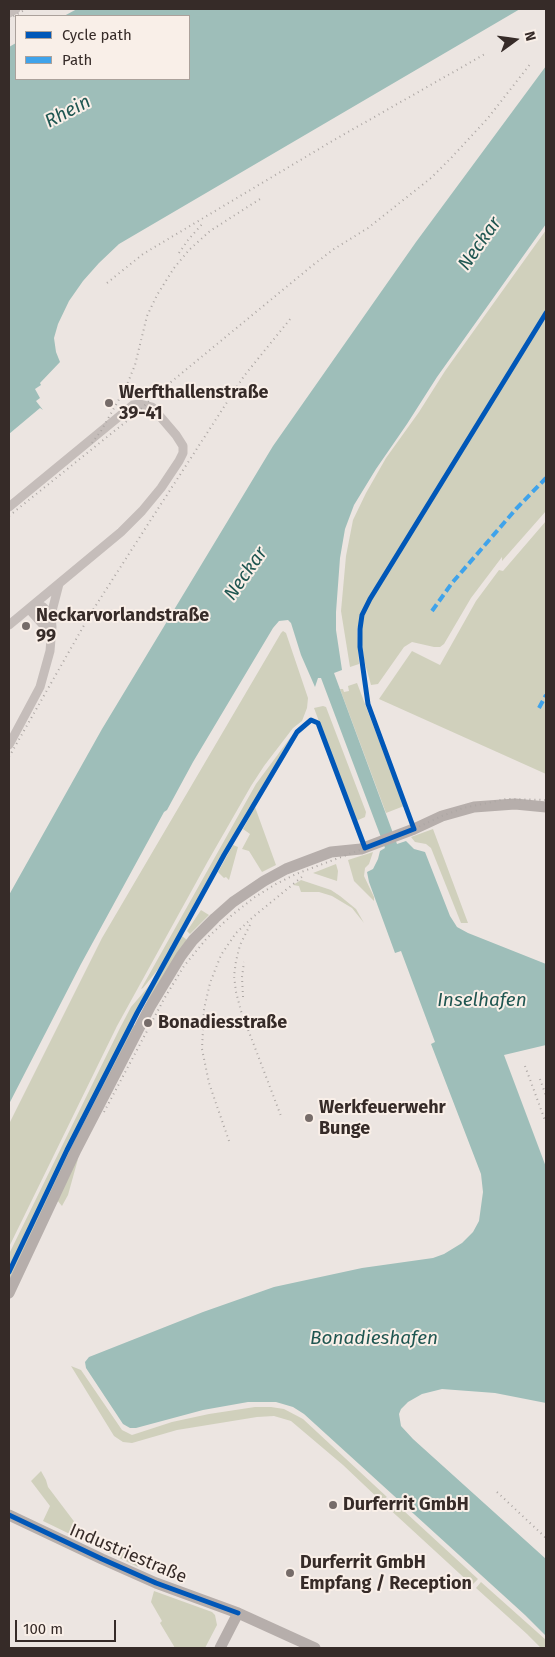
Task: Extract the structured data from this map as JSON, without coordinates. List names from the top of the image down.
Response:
{
  "streets": {
    "street": ["Industriestraße"]
  },
  "water": [
    "Rhein",
    "Neckar",
    "Inselhafen",
    "Bonadieshafen"
  ],
  "places": [
    "Werfthallenstraße 39-41",
    "Neckarvorlandstraße 99",
    "Bonadiesstraße",
    "Werkfeuerwehr Bunge",
    "Durferrit GmbH",
    "Durferrit GmbH Empfang / Reception"
  ],
  "legend": ["Cycle path", "Path"],
  "scale_bar": "100 m",
  "north": "right"
}
